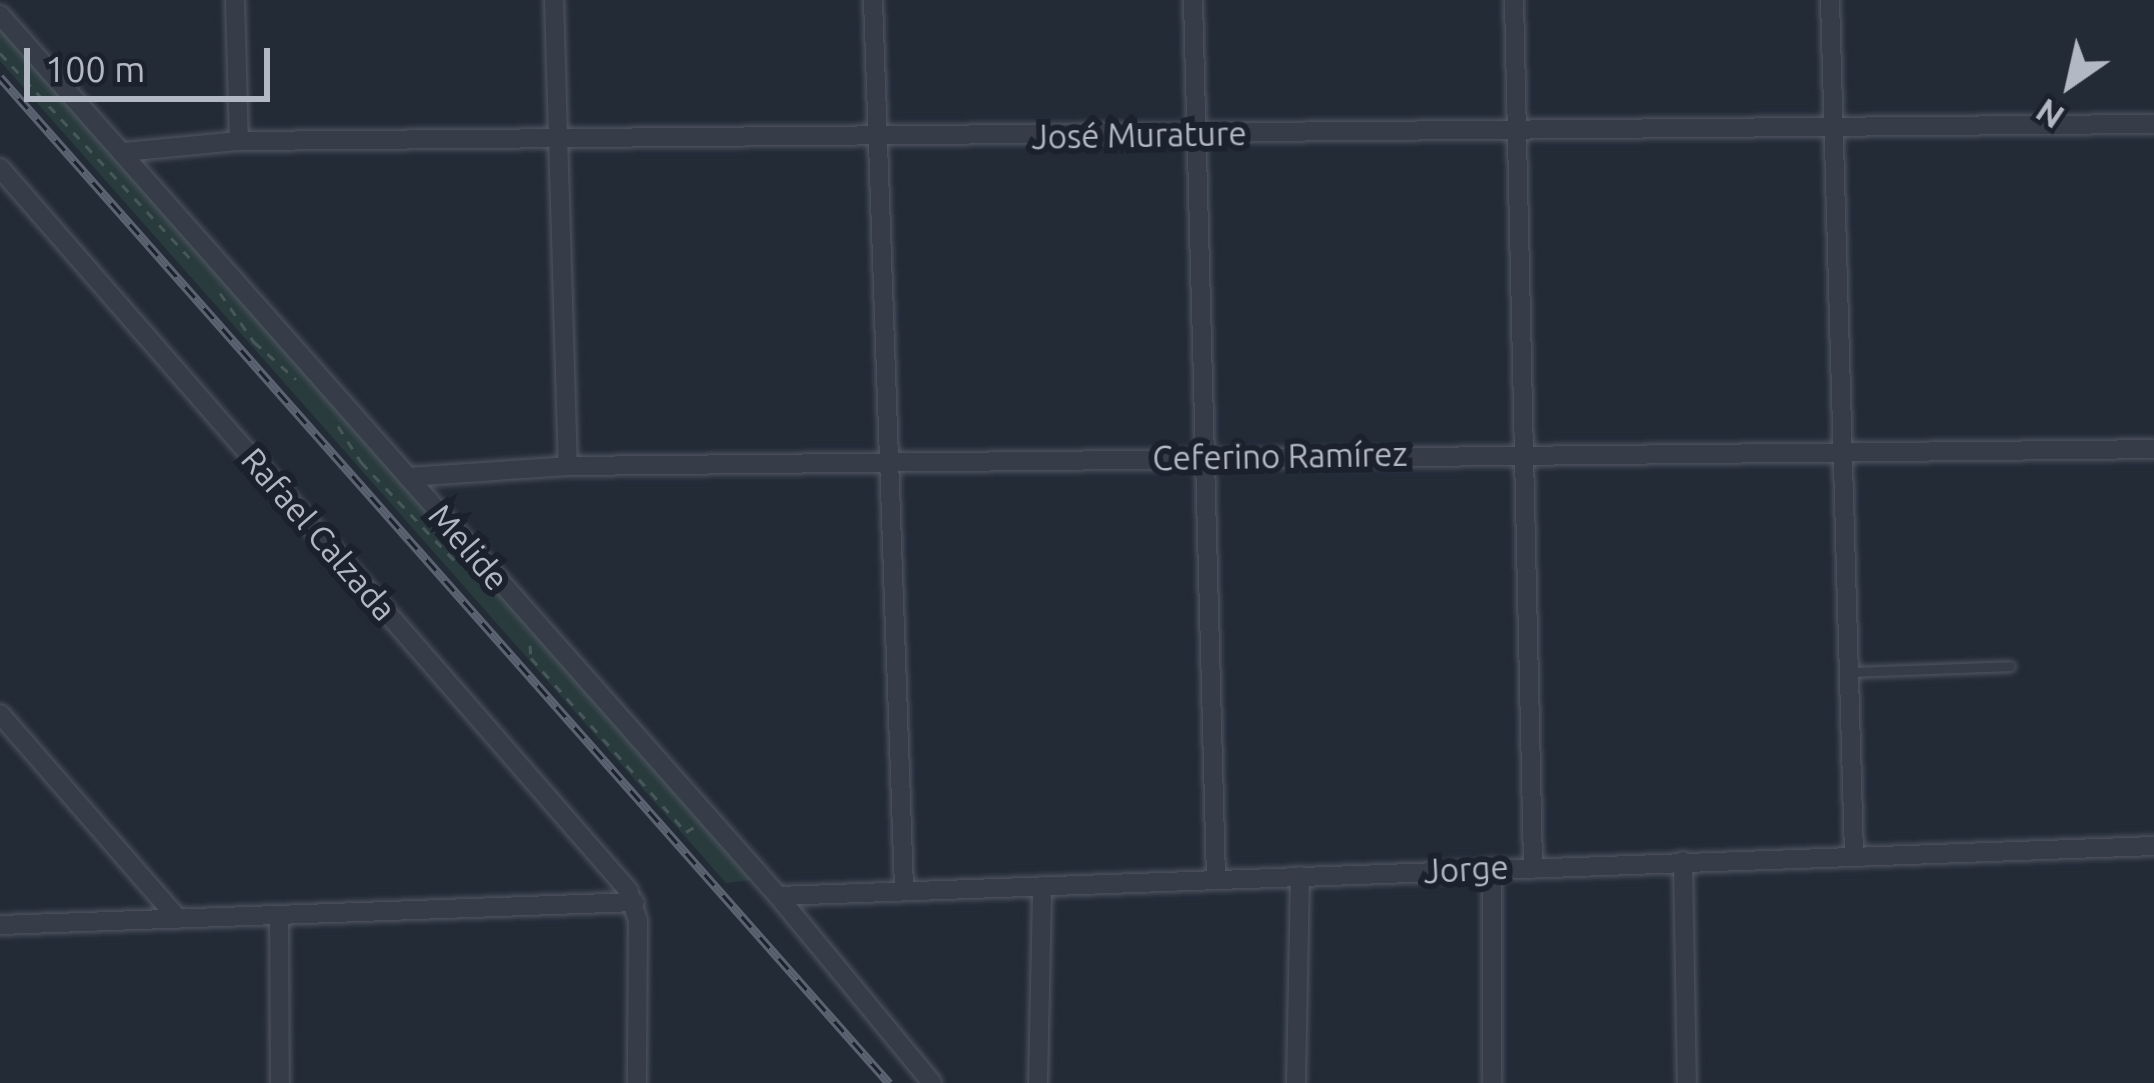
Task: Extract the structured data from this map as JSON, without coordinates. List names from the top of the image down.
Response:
{
  "streets": {
    "street": [
      "José Murature",
      "Ceferino Ramírez",
      "Rafael Calzada",
      "Melide",
      "Jorge"
    ]
  },
  "crossings": [
    ["José Murature", "Melide"],
    ["Ceferino Ramírez", "Melide"],
    ["Melide", "Jorge"]
  ],
  "scale_bar": "100 m",
  "north": "bottom left"
}
